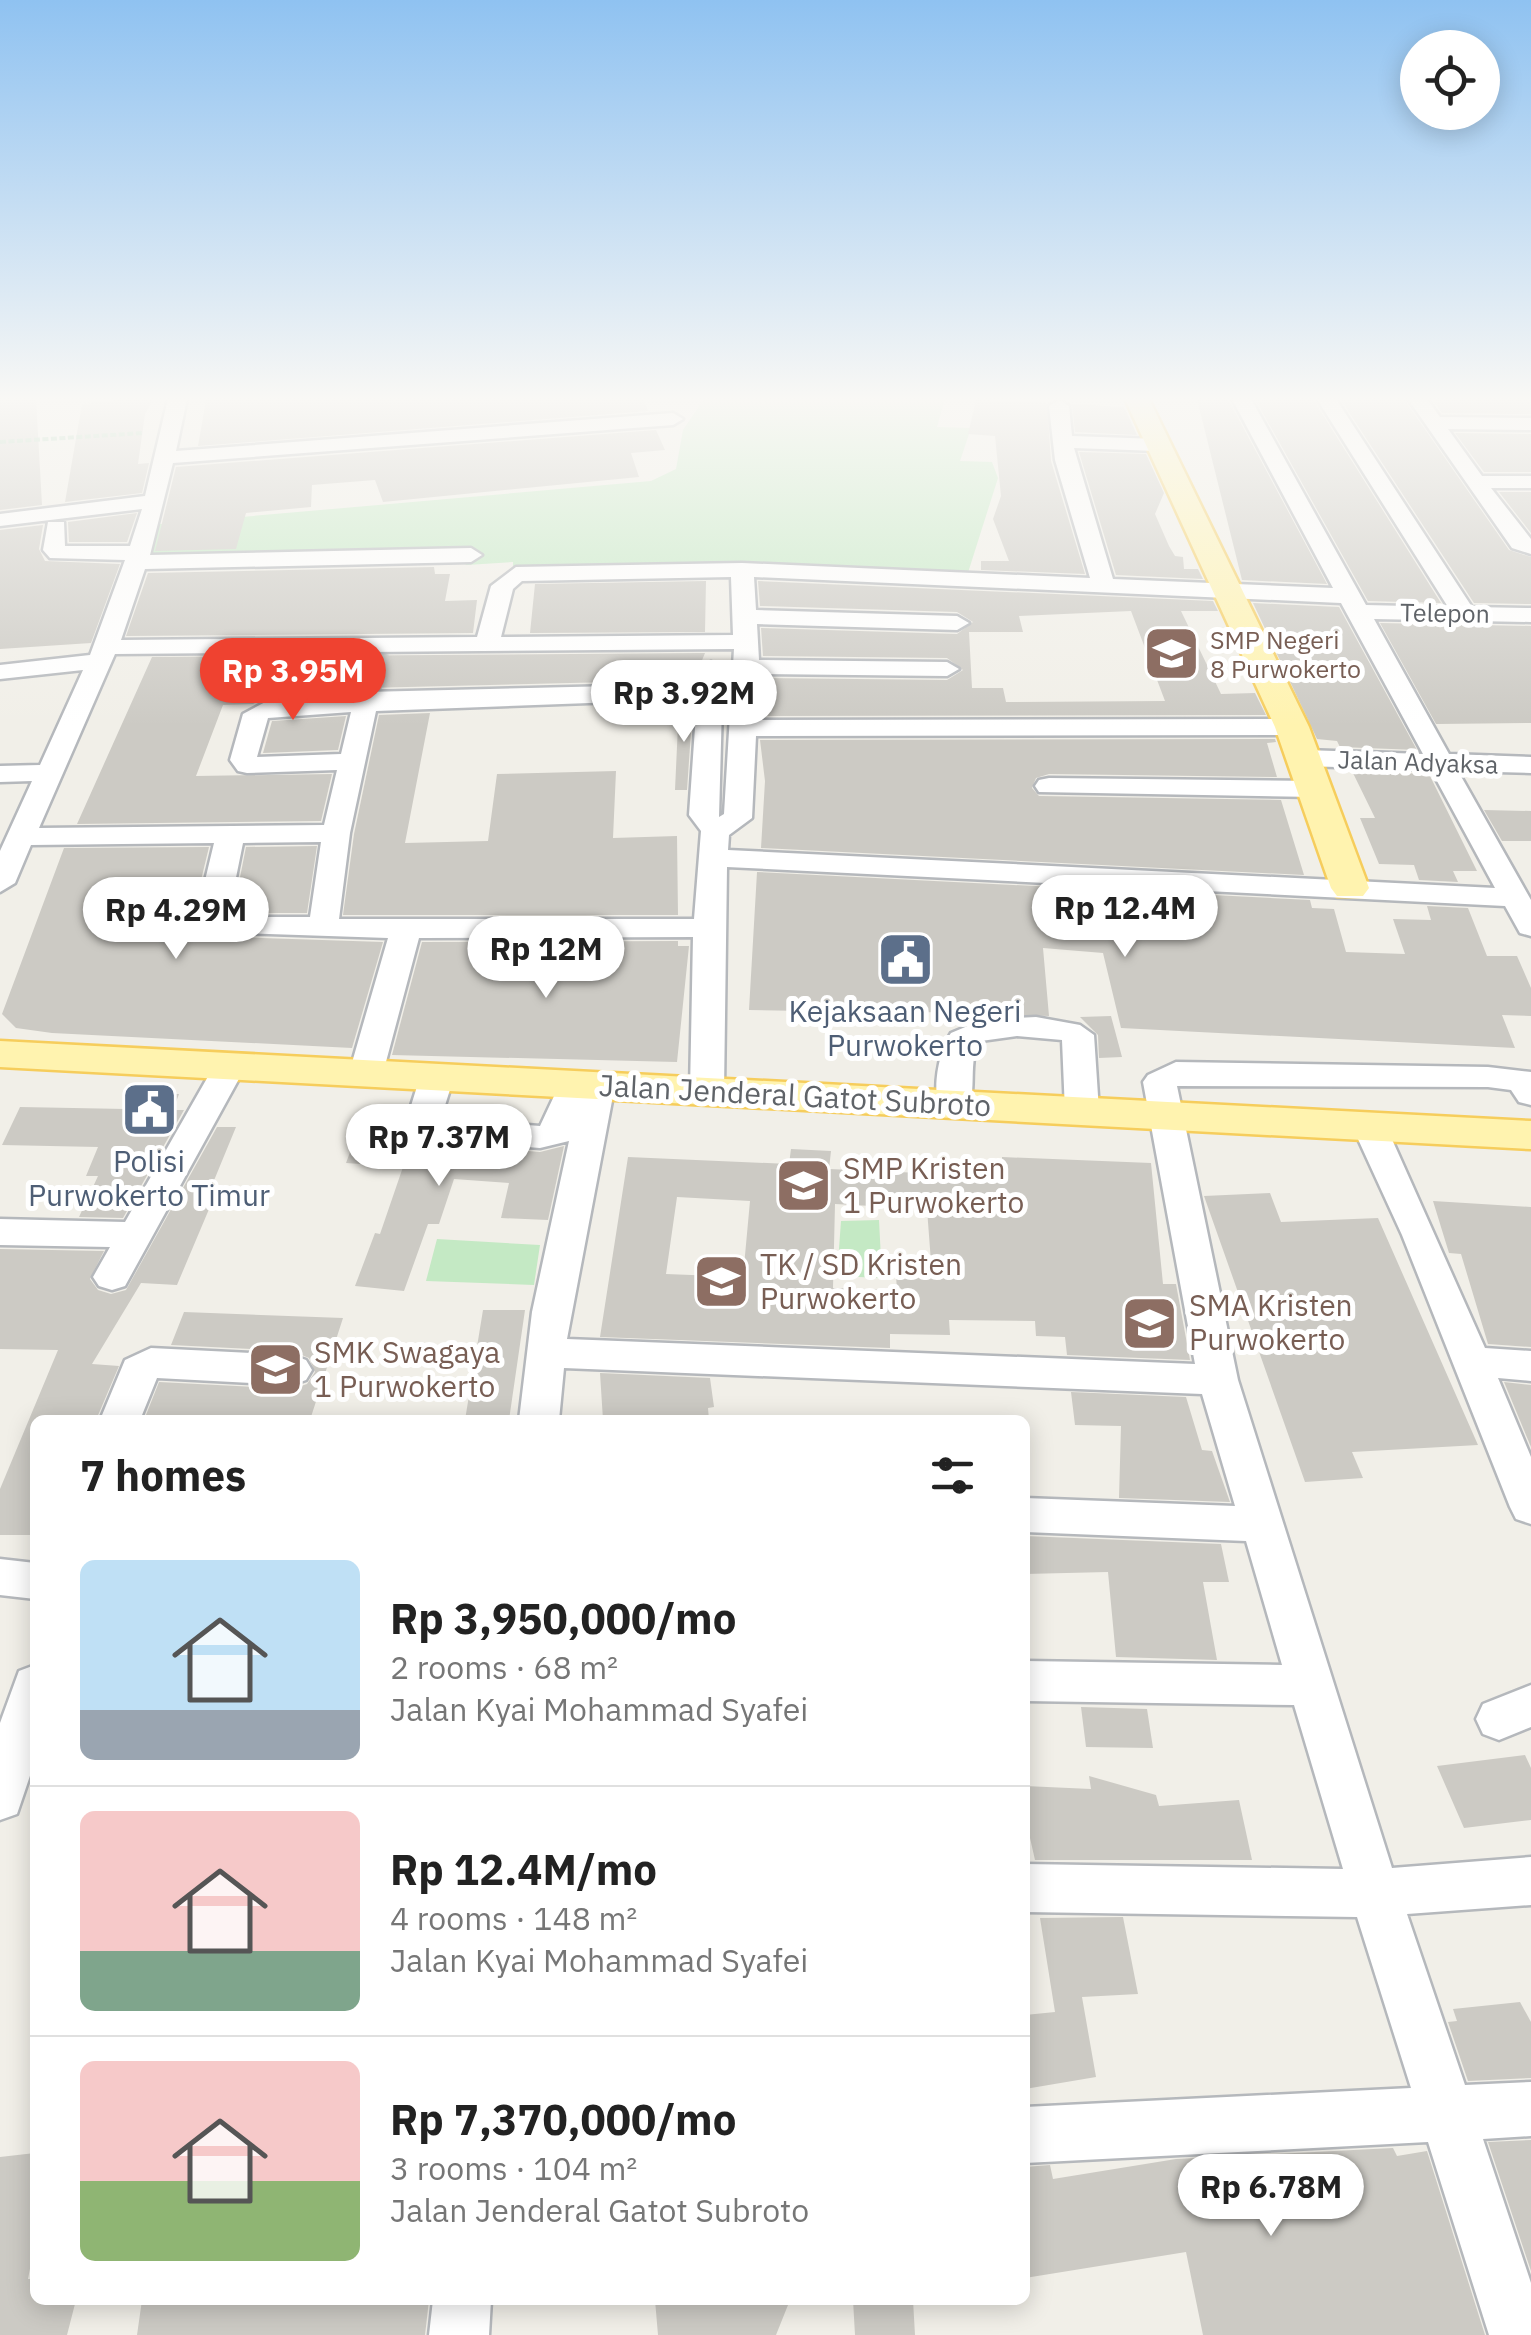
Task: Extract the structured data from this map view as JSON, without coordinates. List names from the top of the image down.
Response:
{
  "streets": {
    "main road": ["Jalan Jenderal Gatot Subroto"],
    "street": ["Telepon", "Jalan Adyaksa"]
  },
  "places": {
    "school or university": [
      "SMP Negeri 8 Purwokerto",
      "SMP Kristen 1 Purwokerto",
      "TK / SD Kristen Purwokerto",
      "SMA Kristen Purwokerto",
      "SMK Swagaya 1 Purwokerto"
    ],
    "public building": ["Kejaksaan Negeri Purwokerto", "Polisi Purwokerto Timur"]
  },
  "page": {
    "price": [
      "Rp 3.95M",
      "Rp 3.92M",
      "Rp 12.4M",
      "Rp 4.29M",
      "Rp 12M",
      "Rp 7.37M",
      "Rp 6.78M"
    ],
    "heading": "7 homes",
    "list": [
      {
        "name": "Rp 3,950,000/mo",
        "note": "2 rooms · 68 m² · Jalan Kyai Mohammad Syafei"
      },
      {
        "name": "Rp 12.4M/mo",
        "note": "4 rooms · 148 m² · Jalan Kyai Mohammad Syafei"
      },
      {
        "name": "Rp 7,370,000/mo",
        "note": "3 rooms · 104 m² · Jalan Jenderal Gatot Subroto"
      }
    ]
  }
}
